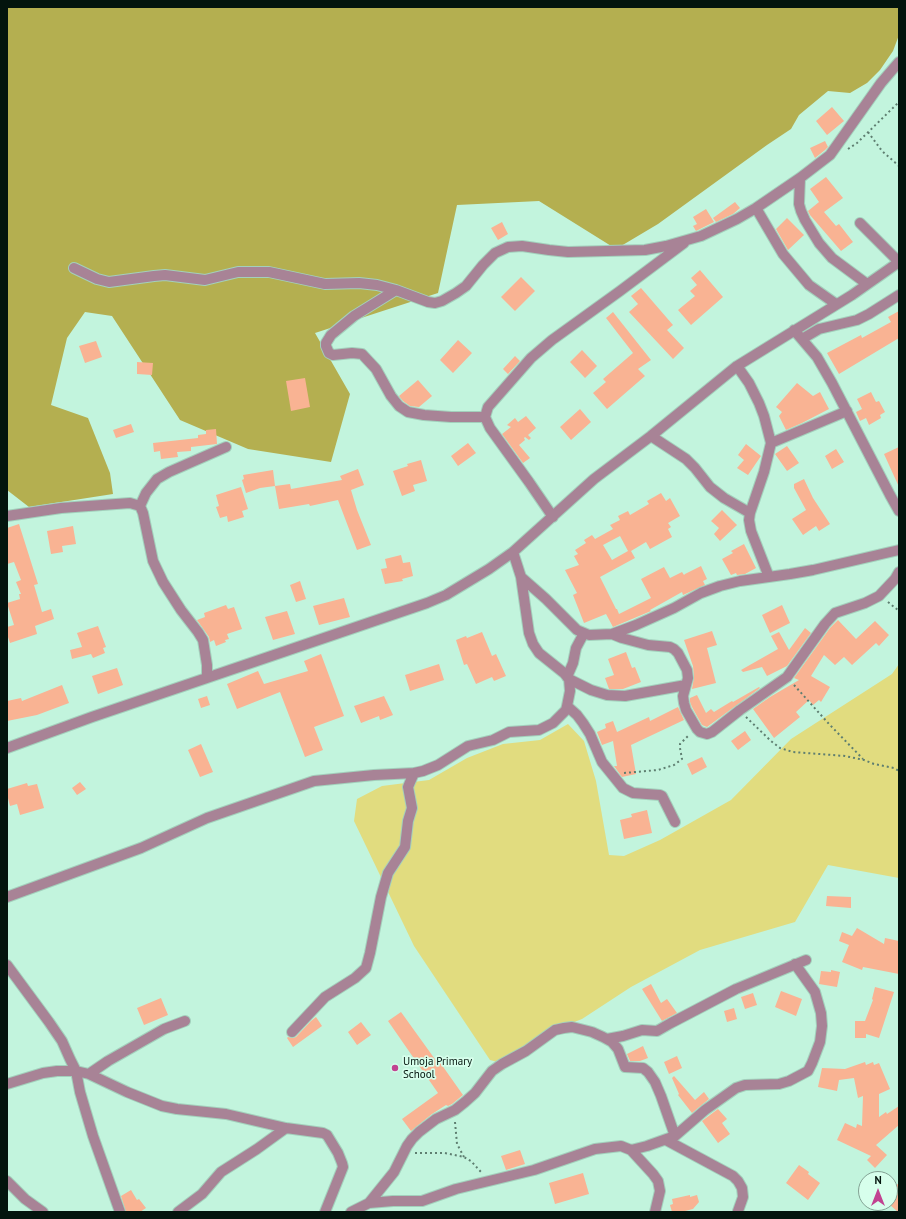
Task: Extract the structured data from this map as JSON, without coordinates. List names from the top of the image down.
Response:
{
  "places": ["Umoja Primary School"],
  "north": "top"
}
